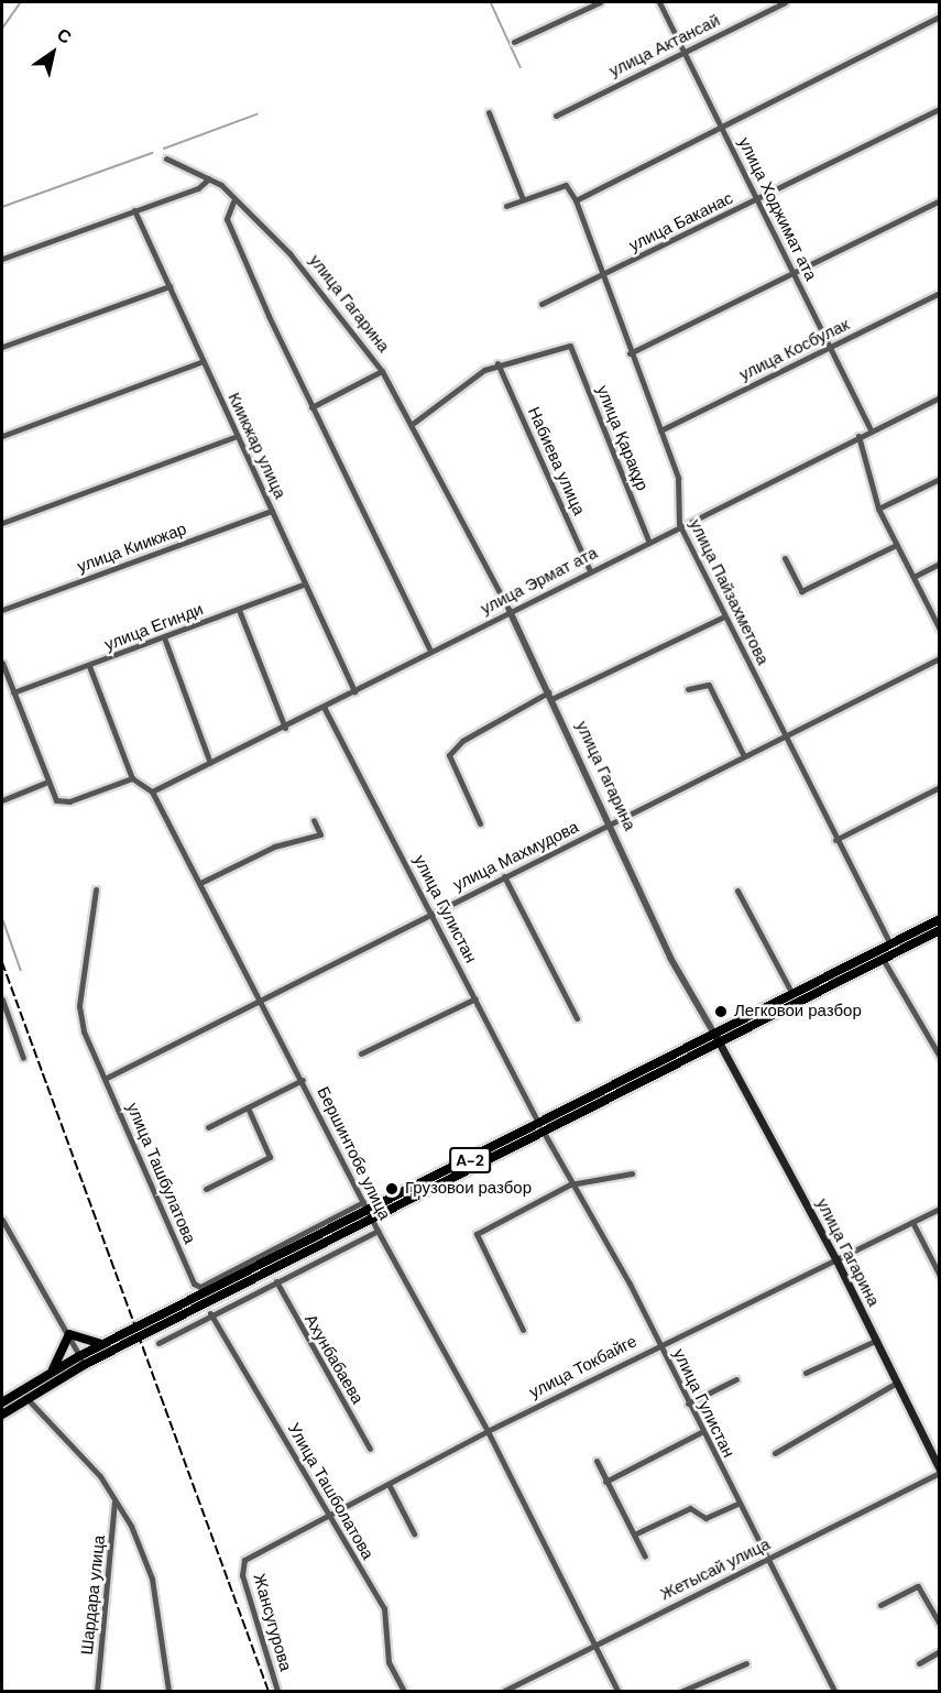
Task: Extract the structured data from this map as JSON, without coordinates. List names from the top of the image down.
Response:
{
  "streets": {
    "highway": ["A-2"],
    "main road": ["улица Гагарина"],
    "street": [
      "улица Актансай",
      "улица Ходжимат ата",
      "улица Баканас",
      "улица Косбулак",
      "улица Қарақұр",
      "Киикжар улица",
      "Набиева улица",
      "улица Киикжар",
      "улица Эрмат ата",
      "улица Пайзахметова",
      "улица Егинди",
      "улица Махмудова",
      "улица Гулистан",
      "Бершинтобе улица",
      "улица Ташбулатова",
      "Ахунбабаева",
      "улица Токбайге",
      "Улица Ташболатова",
      "Жетысай улица",
      "Шардара улица",
      "Жансугурова"
    ]
  },
  "crossings": [
    ["улица Актансай", "улица Ходжимат ата"],
    ["улица Ходжимат ата", "улица Баканас"],
    ["улица Ходжимат ата", "улица Косбулак"],
    ["улица Ходжимат ата", "улица Эрмат ата"],
    ["улица Баканас", "улица Пайзахметова"],
    ["улица Гагарина", "улица Эрмат ата"],
    ["улица Гагарина", "улица Махмудова"],
    ["улица Гагарина", "A-2"],
    ["улица Гагарина", "улица Токбайге"],
    ["улица Гагарина", "Жетысай улица"],
    ["улица Косбулак", "улица Пайзахметова"],
    ["улица Қарақұр", "Набиева улица"],
    ["улица Қарақұр", "улица Эрмат ата"],
    ["Киикжар улица", "улица Киикжар"],
    ["Киикжар улица", "улица Эрмат ата"],
    ["Киикжар улица", "улица Егинди"],
    ["Набиева улица", "улица Эрмат ата"],
    ["улица Эрмат ата", "улица Пайзахметова"],
    ["улица Эрмат ата", "улица Егинди"],
    ["улица Эрмат ата", "улица Гулистан"],
    ["улица Эрмат ата", "Бершинтобе улица"],
    ["улица Пайзахметова", "улица Махмудова"],
    ["улица Пайзахметова", "A-2"],
    ["улица Махмудова", "улица Гулистан"],
    ["улица Махмудова", "Бершинтобе улица"],
    ["улица Махмудова", "улица Ташбулатова"],
    ["улица Гулистан", "A-2"],
    ["улица Гулистан", "улица Токбайге"],
    ["улица Гулистан", "Жетысай улица"],
    ["Бершинтобе улица", "A-2"],
    ["Бершинтобе улица", "улица Ташбулатова"],
    ["Бершинтобе улица", "улица Токбайге"],
    ["Бершинтобе улица", "Жетысай улица"],
    ["A-2", "Шардара улица"],
    ["улица Токбайге", "Улица Ташболатова"],
    ["улица Токбайге", "Жансугурова"]
  ],
  "places": ["Легковои разбор", "Грузовои разбор"],
  "north": "top right"
}
